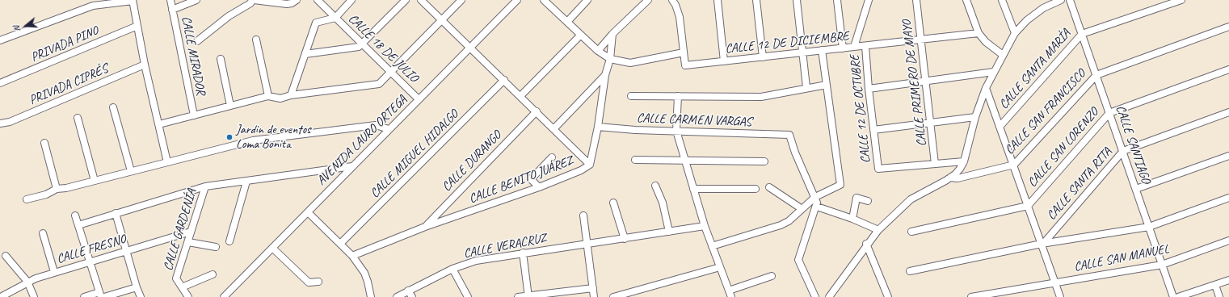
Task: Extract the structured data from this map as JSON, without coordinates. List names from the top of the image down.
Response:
{
  "streets": {
    "street": [
      "CALLE 12 DE DICIEMBRE",
      "PRIVADA PINO",
      "CALLE 18 DE JULIO",
      "CALLE MIRADOR",
      "CALLE SANTA MARÍA",
      "CALLE PRIMERO DE MAYO",
      "PRIVADA CIPRÉS",
      "CALLE 12 DE OCTUBRE",
      "CALLE SAN FRANCISCO",
      "CALLE CARMEN VARGAS",
      "AVENIDA LAURO ORTEGA",
      "CALLE SANTIAGO",
      "CALLE SAN LORENZO",
      "CALLE MIGUEL HIDALGO",
      "CALLE DURANGO",
      "CALLE BENITO JUÁREZ",
      "CALLE SANTA RITA",
      "CALLE GARDENÍA",
      "CALLE VERACRUZ",
      "CALLE FRESNO",
      "CALLE SAN MANUEL"
    ]
  },
  "crossings": [
    ["CALLE 12 DE DICIEMBRE", "CALLE PRIMERO DE MAYO"],
    ["CALLE 12 DE DICIEMBRE", "CALLE 12 DE OCTUBRE"],
    ["CALLE 18 DE JULIO", "AVENIDA LAURO ORTEGA"],
    ["CALLE SANTA MARÍA", "CALLE SANTIAGO"],
    ["CALLE PRIMERO DE MAYO", "CALLE 12 DE OCTUBRE"],
    ["CALLE SAN FRANCISCO", "CALLE SANTIAGO"],
    ["CALLE CARMEN VARGAS", "CALLE BENITO JUÁREZ"],
    ["CALLE SANTIAGO", "CALLE SAN LORENZO"],
    ["CALLE SANTIAGO", "CALLE SANTA RITA"],
    ["CALLE SANTIAGO", "CALLE SAN MANUEL"],
    ["CALLE DURANGO", "CALLE BENITO JUÁREZ"],
    ["CALLE GARDENÍA", "CALLE FRESNO"]
  ],
  "places": ["Jardin de eventos Loma Bonita"],
  "north": "left"
}
